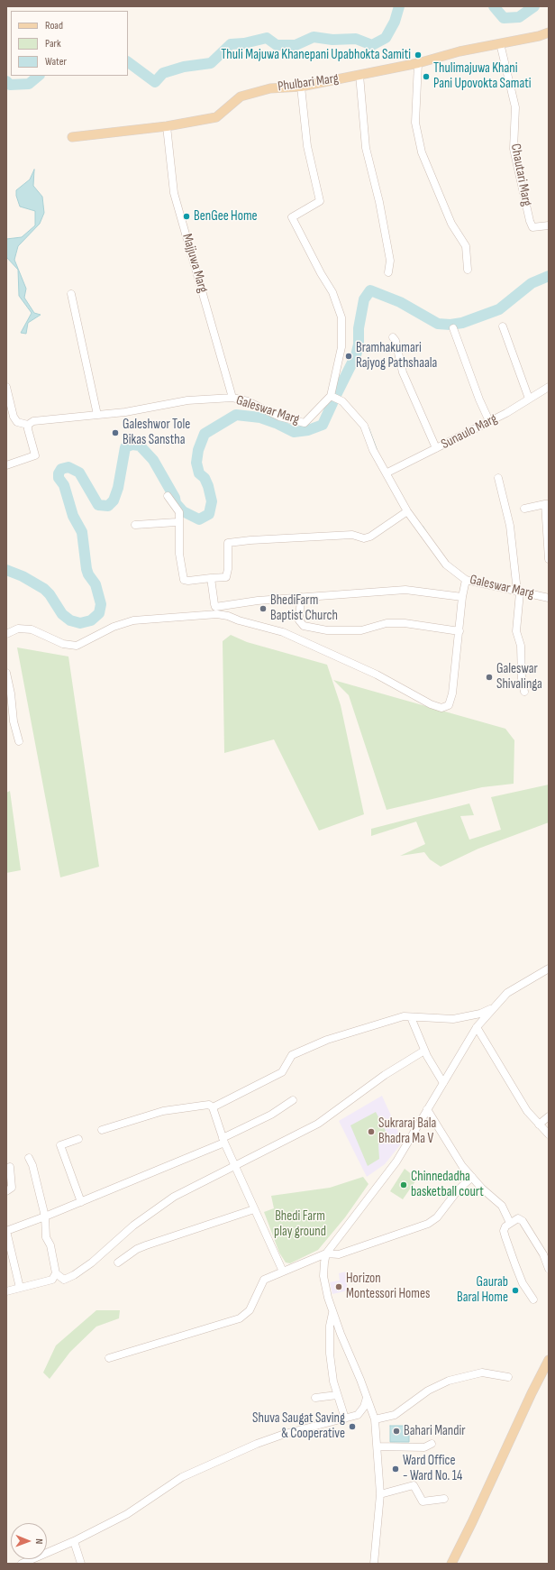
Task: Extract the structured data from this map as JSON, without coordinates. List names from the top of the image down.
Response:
{
  "streets": {
    "main road": ["Phulbari Marg"],
    "street": [
      "Chautari Marg",
      "Majjuwa Marg",
      "Galeswar Marg",
      "Sunaulo Marg"
    ]
  },
  "crossings": [
    ["Phulbari Marg", "Chautari Marg"],
    ["Phulbari Marg", "Majjuwa Marg"],
    ["Majjuwa Marg", "Galeswar Marg"],
    ["Galeswar Marg", "Sunaulo Marg"]
  ],
  "parks": ["Bhedi Farm play ground"],
  "places": [
    "Thuli Majuwa Khanepani Upabhokta Samiti",
    "Thulimajuwa Khani Pani Upovokta Samati",
    "BenGee Home",
    "Bramhakumari Rajyog Pathshaala",
    "Galeshwor Tole Bikas Sanstha",
    "BhediFarm Baptist Church",
    "Galeswar Shivalinga",
    "Sukraraj Bala Bhadra Ma V",
    "Chinnedadha basketball court",
    "Horizon Montessori Homes",
    "Gaurab Baral Home",
    "Shuva Saugat Saving & Cooperative",
    "Bahari Mandir",
    "Ward Office - Ward No. 14"
  ],
  "legend": ["Road", "Park", "Water"],
  "north": "right"
}
